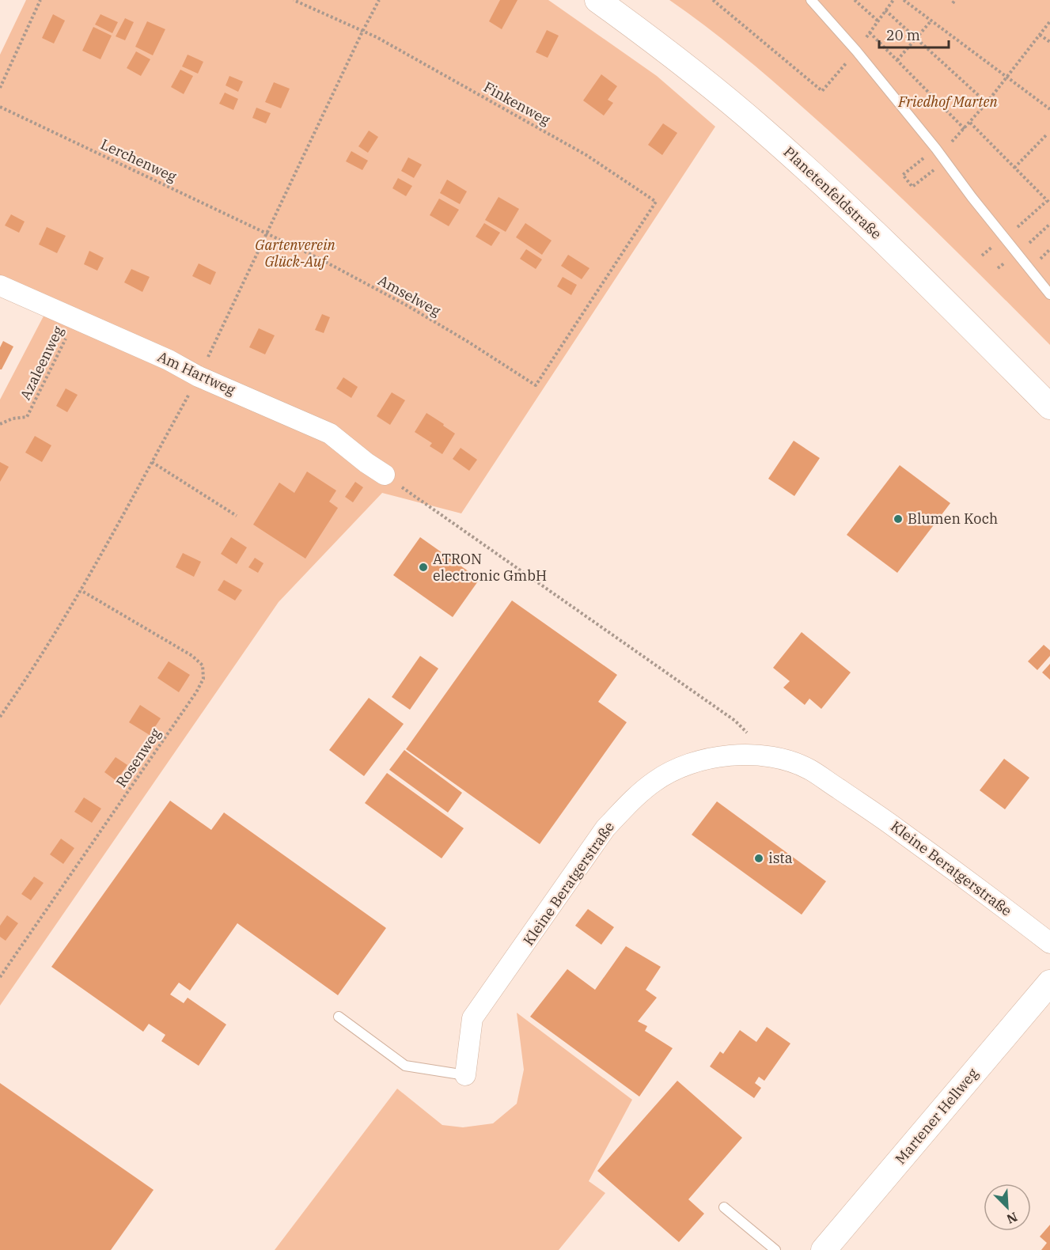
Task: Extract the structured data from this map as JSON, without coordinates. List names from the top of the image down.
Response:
{
  "streets": {
    "street": [
      "Planetenfeldstraße",
      "Am Hartweg",
      "Kleine Beratgerstraße",
      "Martener Hellweg"
    ],
    "path": [
      "Finkenweg",
      "Lerchenweg",
      "Amselweg",
      "Azaleenweg",
      "Rosenweg"
    ]
  },
  "crossings": [
    ["Finkenweg", "Amselweg"],
    ["Lerchenweg", "Amselweg"],
    ["Azaleenweg", "Am Hartweg"]
  ],
  "parks": ["Friedhof Marten", "Gartenverein Glück-Auf"],
  "places": ["Blumen Koch", "ATRON electronic GmbH", "ista"],
  "scale_bar": "20 m",
  "north": "bottom right"
}
